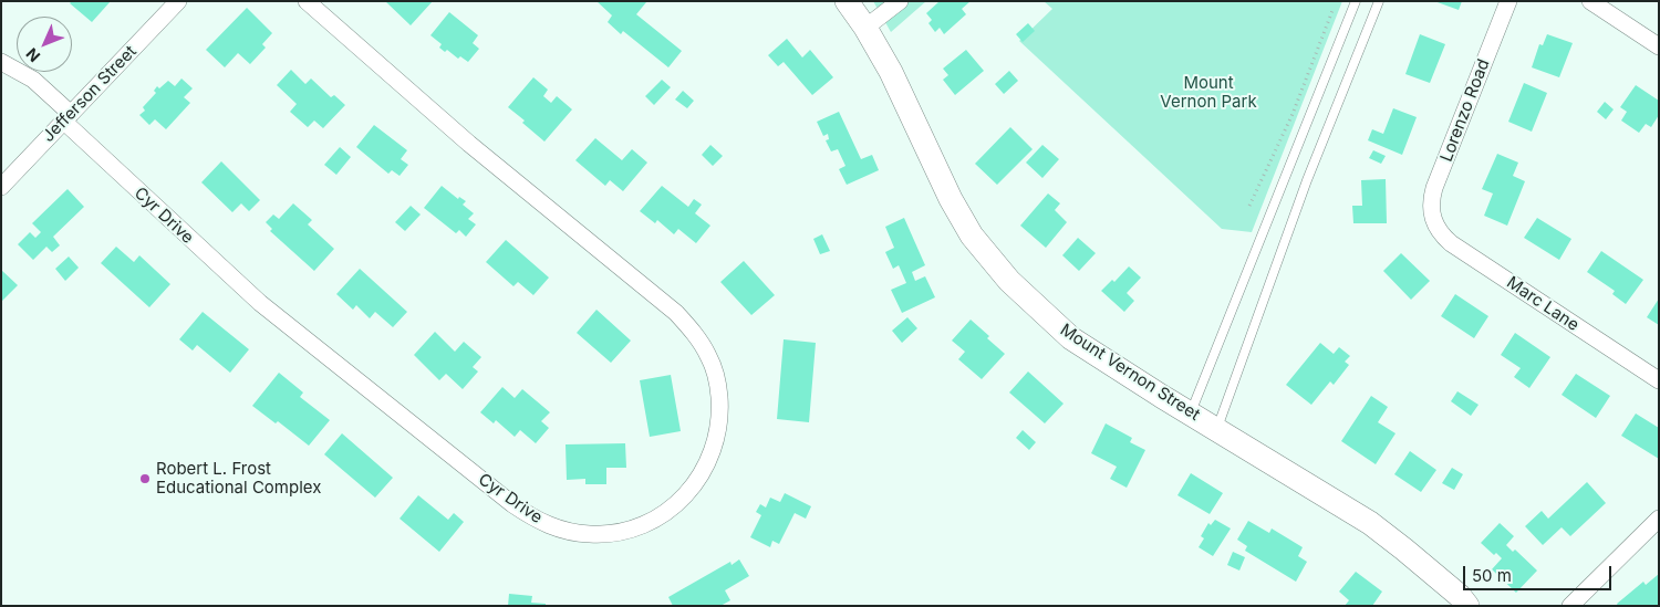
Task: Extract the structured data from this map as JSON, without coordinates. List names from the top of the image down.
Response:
{
  "streets": {
    "main road": ["Mount Vernon Street"],
    "street": [
      "Jefferson Street",
      "Lorenzo Road",
      "Cyr Drive",
      "Marc Lane"
    ]
  },
  "crossings": [
    ["Jefferson Street", "Cyr Drive"],
    ["Lorenzo Road", "Marc Lane"]
  ],
  "parks": ["Mount Vernon Park"],
  "places": ["Robert L. Frost Educational Complex"],
  "scale_bar": "50 m",
  "north": "bottom left"
}
